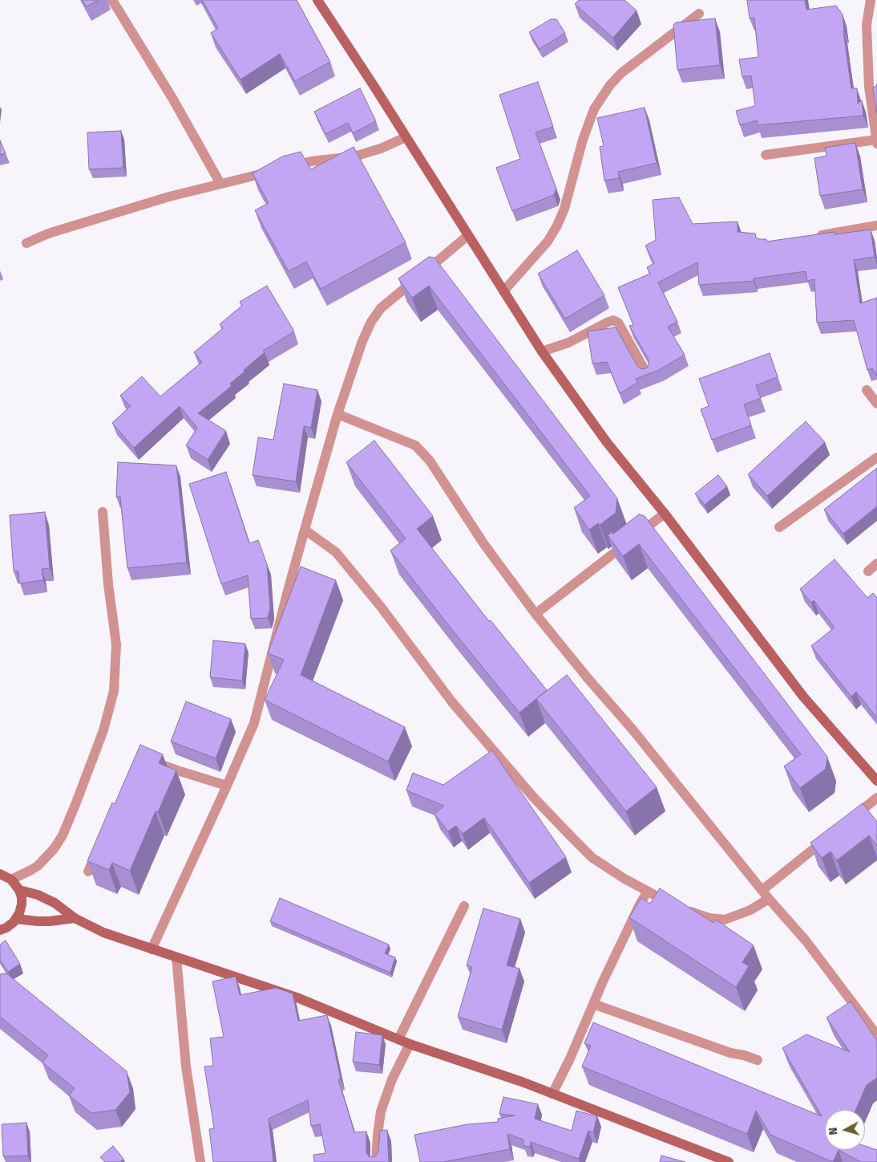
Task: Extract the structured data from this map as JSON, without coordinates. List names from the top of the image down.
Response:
{
  "north": "left"
}
